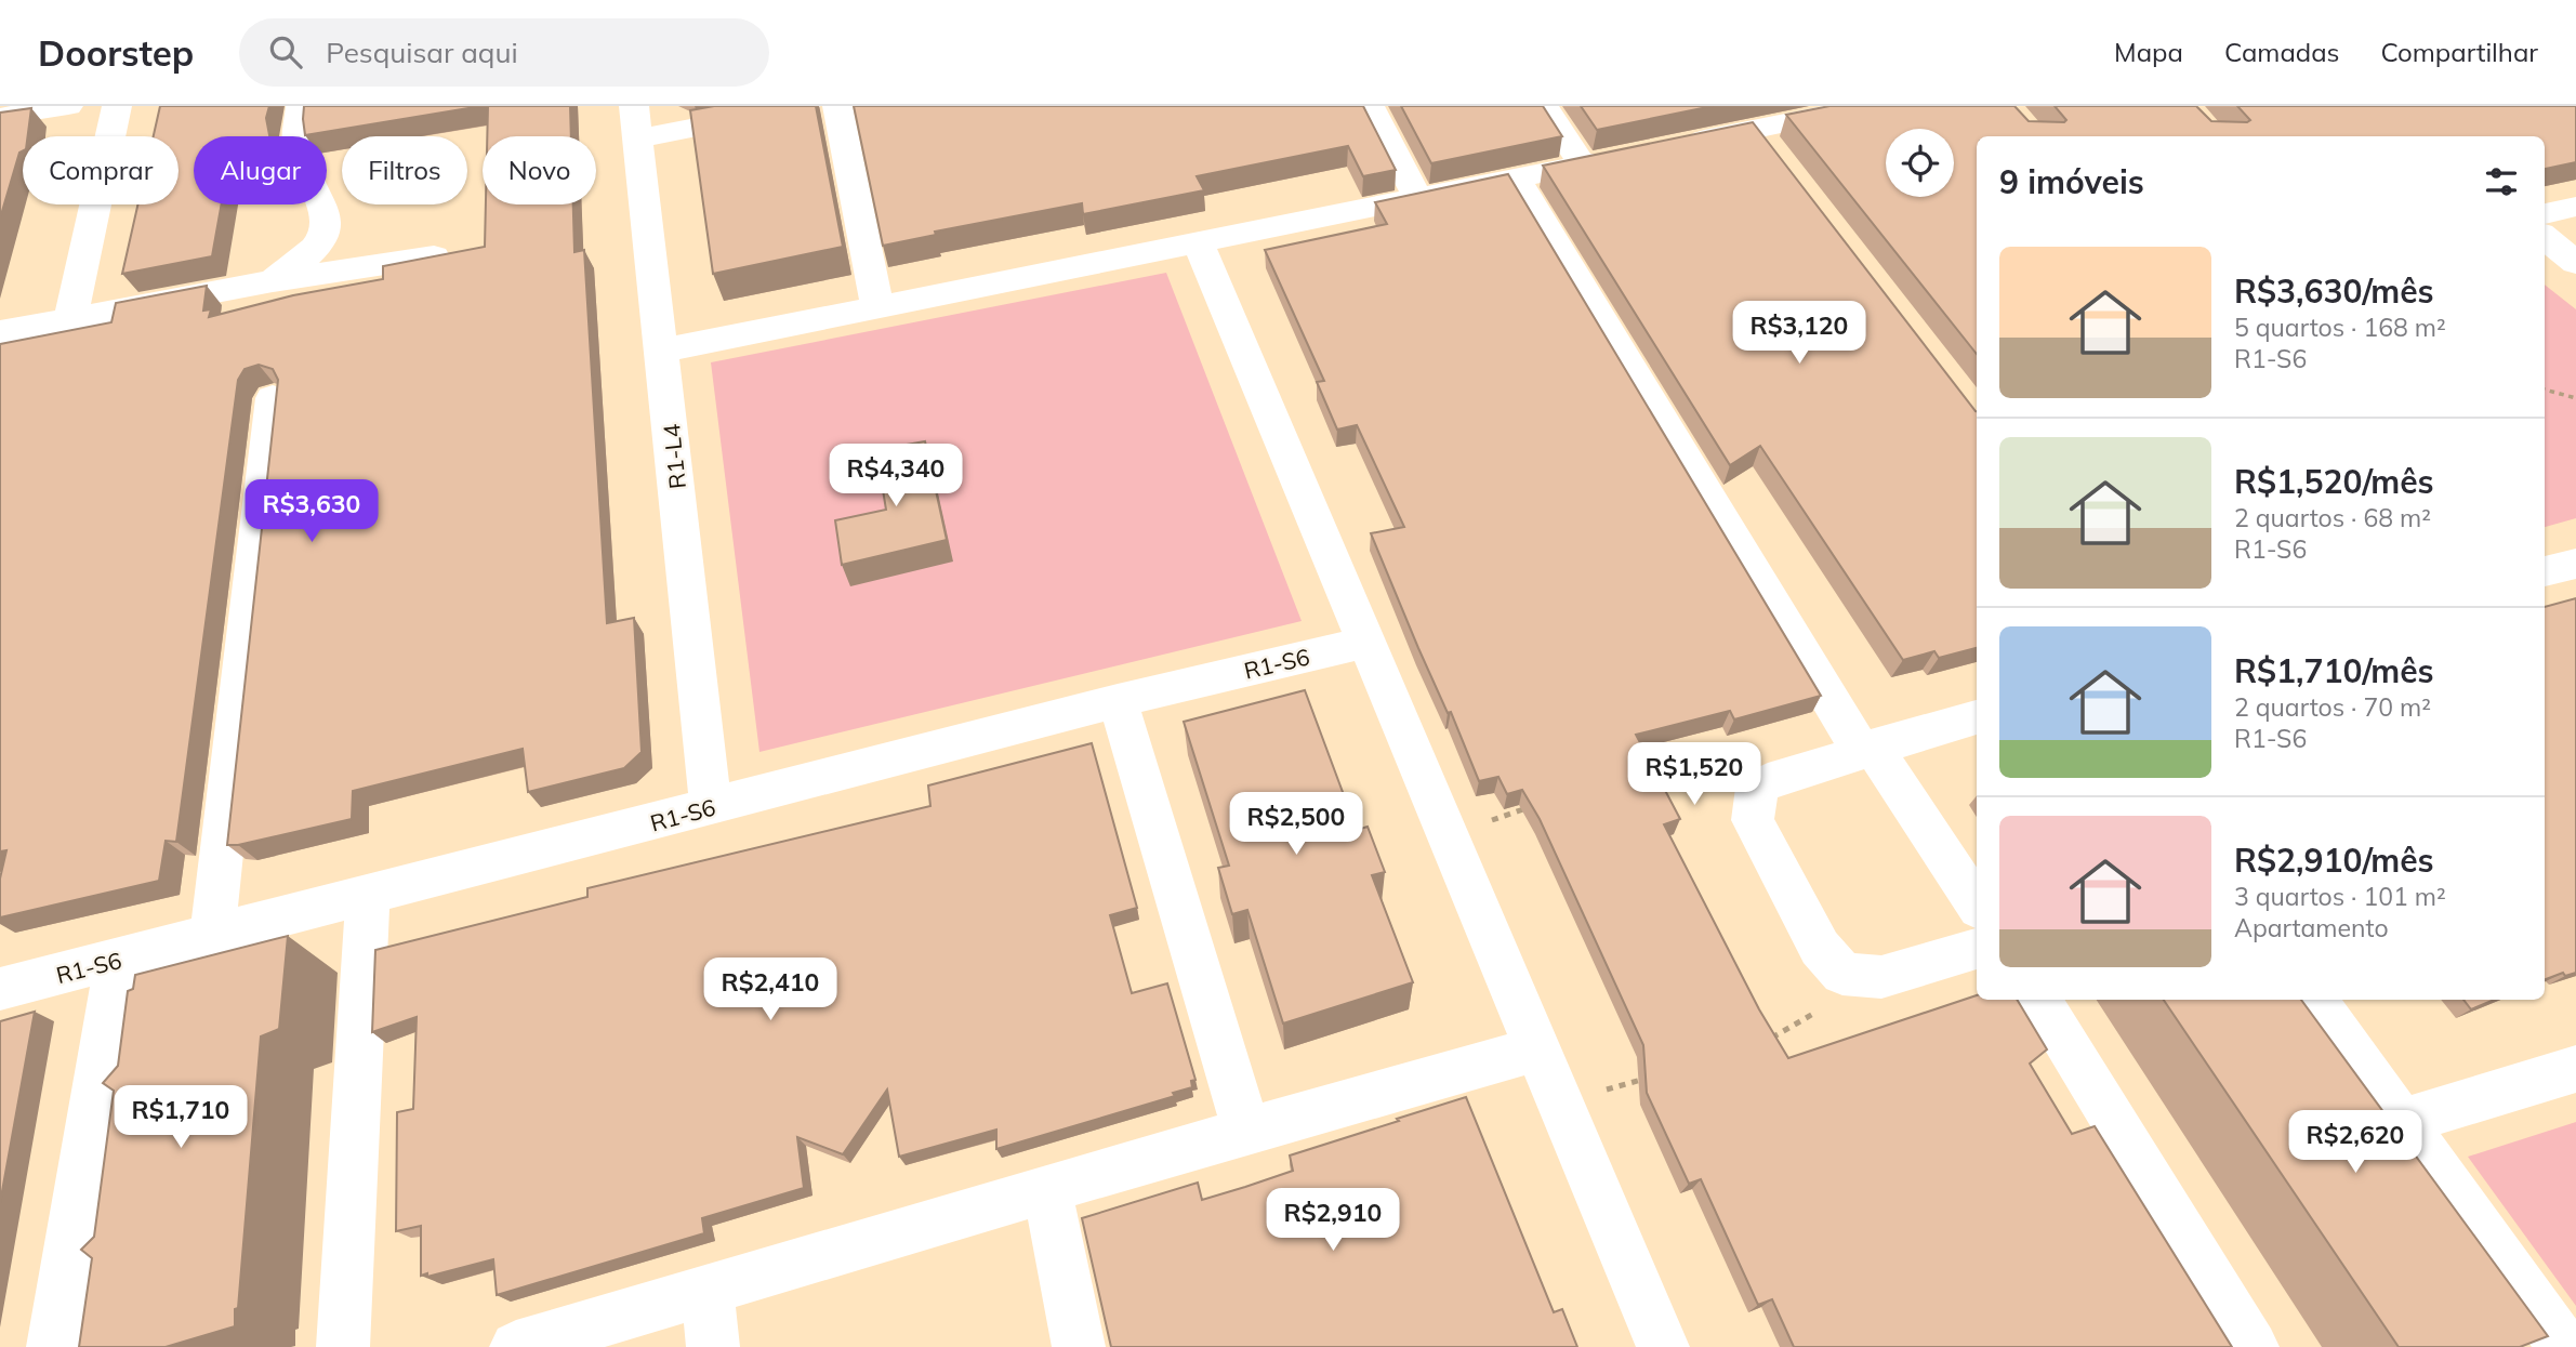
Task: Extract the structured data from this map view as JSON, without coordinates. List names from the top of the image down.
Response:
{
  "streets": {
    "street": ["R1-L4", "R1-S6"]
  },
  "crossings": [
    ["R1-L4", "R1-S6"]
  ],
  "page": {
    "header": "Doorstep",
    "search": "Pesquisar aqui",
    "nav": ["Mapa", "Camadas", "Compartilhar"],
    "chip": [
      "Comprar",
      "Alugar",
      "Filtros",
      "Novo"
    ],
    "heading": "9 imóveis",
    "list": [
      {
        "name": "R$3,630/mês",
        "note": "5 quartos · 168 m² · R1-S6"
      },
      {
        "name": "R$1,520/mês",
        "note": "2 quartos · 68 m² · R1-S6"
      },
      {
        "name": "R$1,710/mês",
        "note": "2 quartos · 70 m² · R1-S6"
      },
      {
        "name": "R$2,910/mês",
        "note": "3 quartos · 101 m² · Apartamento"
      }
    ],
    "price": [
      "R$3,120",
      "R$4,340",
      "R$3,630",
      "R$1,520",
      "R$2,500",
      "R$2,410",
      "R$1,710",
      "R$2,620",
      "R$2,910"
    ]
  }
}
